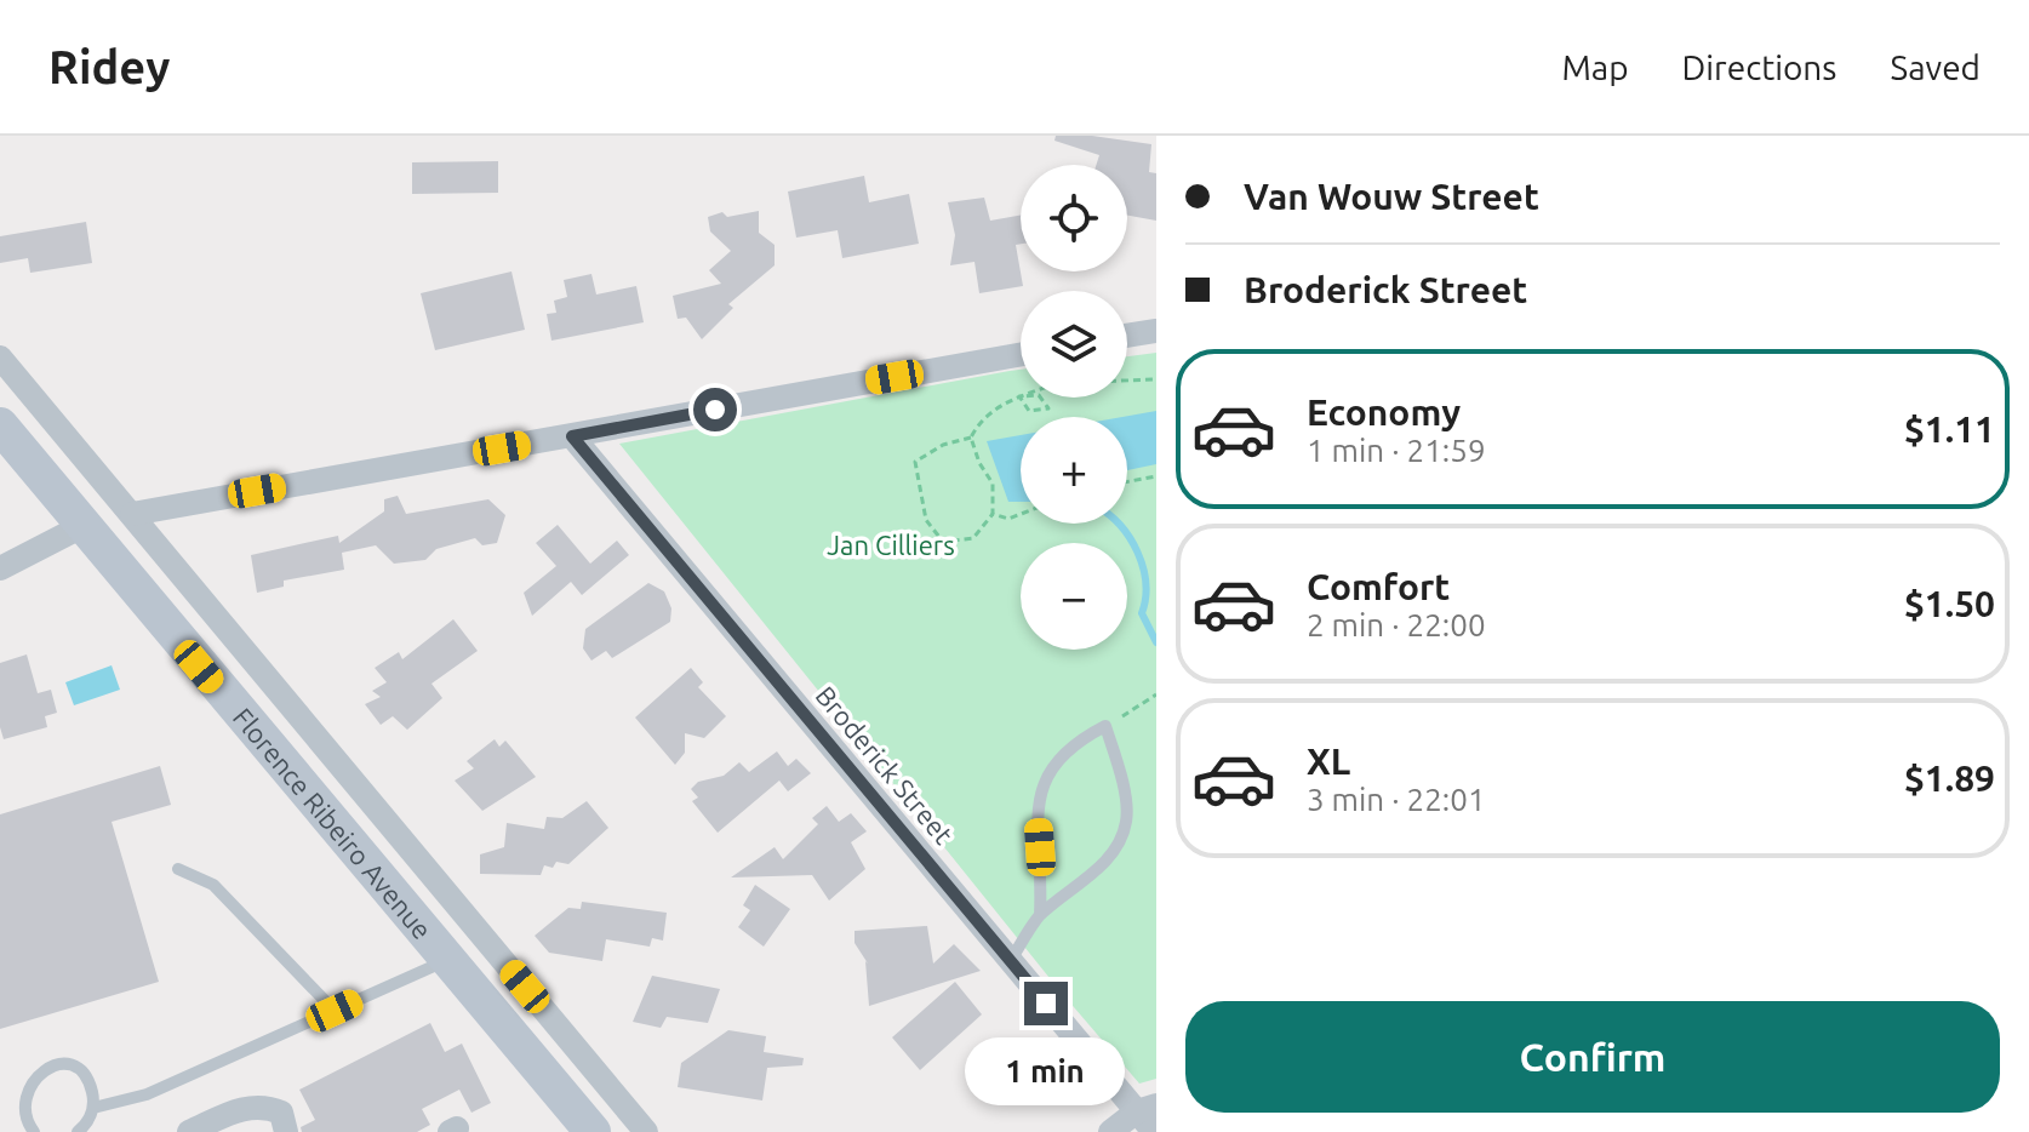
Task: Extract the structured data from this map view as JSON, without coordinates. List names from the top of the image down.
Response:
{
  "streets": {
    "main road": ["Florence Ribeiro Avenue"],
    "street": ["Broderick Street"]
  },
  "parks": ["Jan Cilliers"],
  "page": {
    "header": "Ridey",
    "nav": ["Map", "Directions", "Saved"],
    "banner": ["Van Wouw Street", "Broderick Street"],
    "map_buttons": ["+", "−"],
    "list": [
      {
        "name": "Economy",
        "note": "1 min · 21:59",
        "value": "$1.11"
      },
      {
        "name": "Comfort",
        "note": "2 min · 22:00",
        "value": "$1.50"
      },
      {
        "name": "XL",
        "note": "3 min · 22:01",
        "value": "$1.89"
      }
    ],
    "buttons": "Confirm",
    "bubble": "1 min"
  }
}
